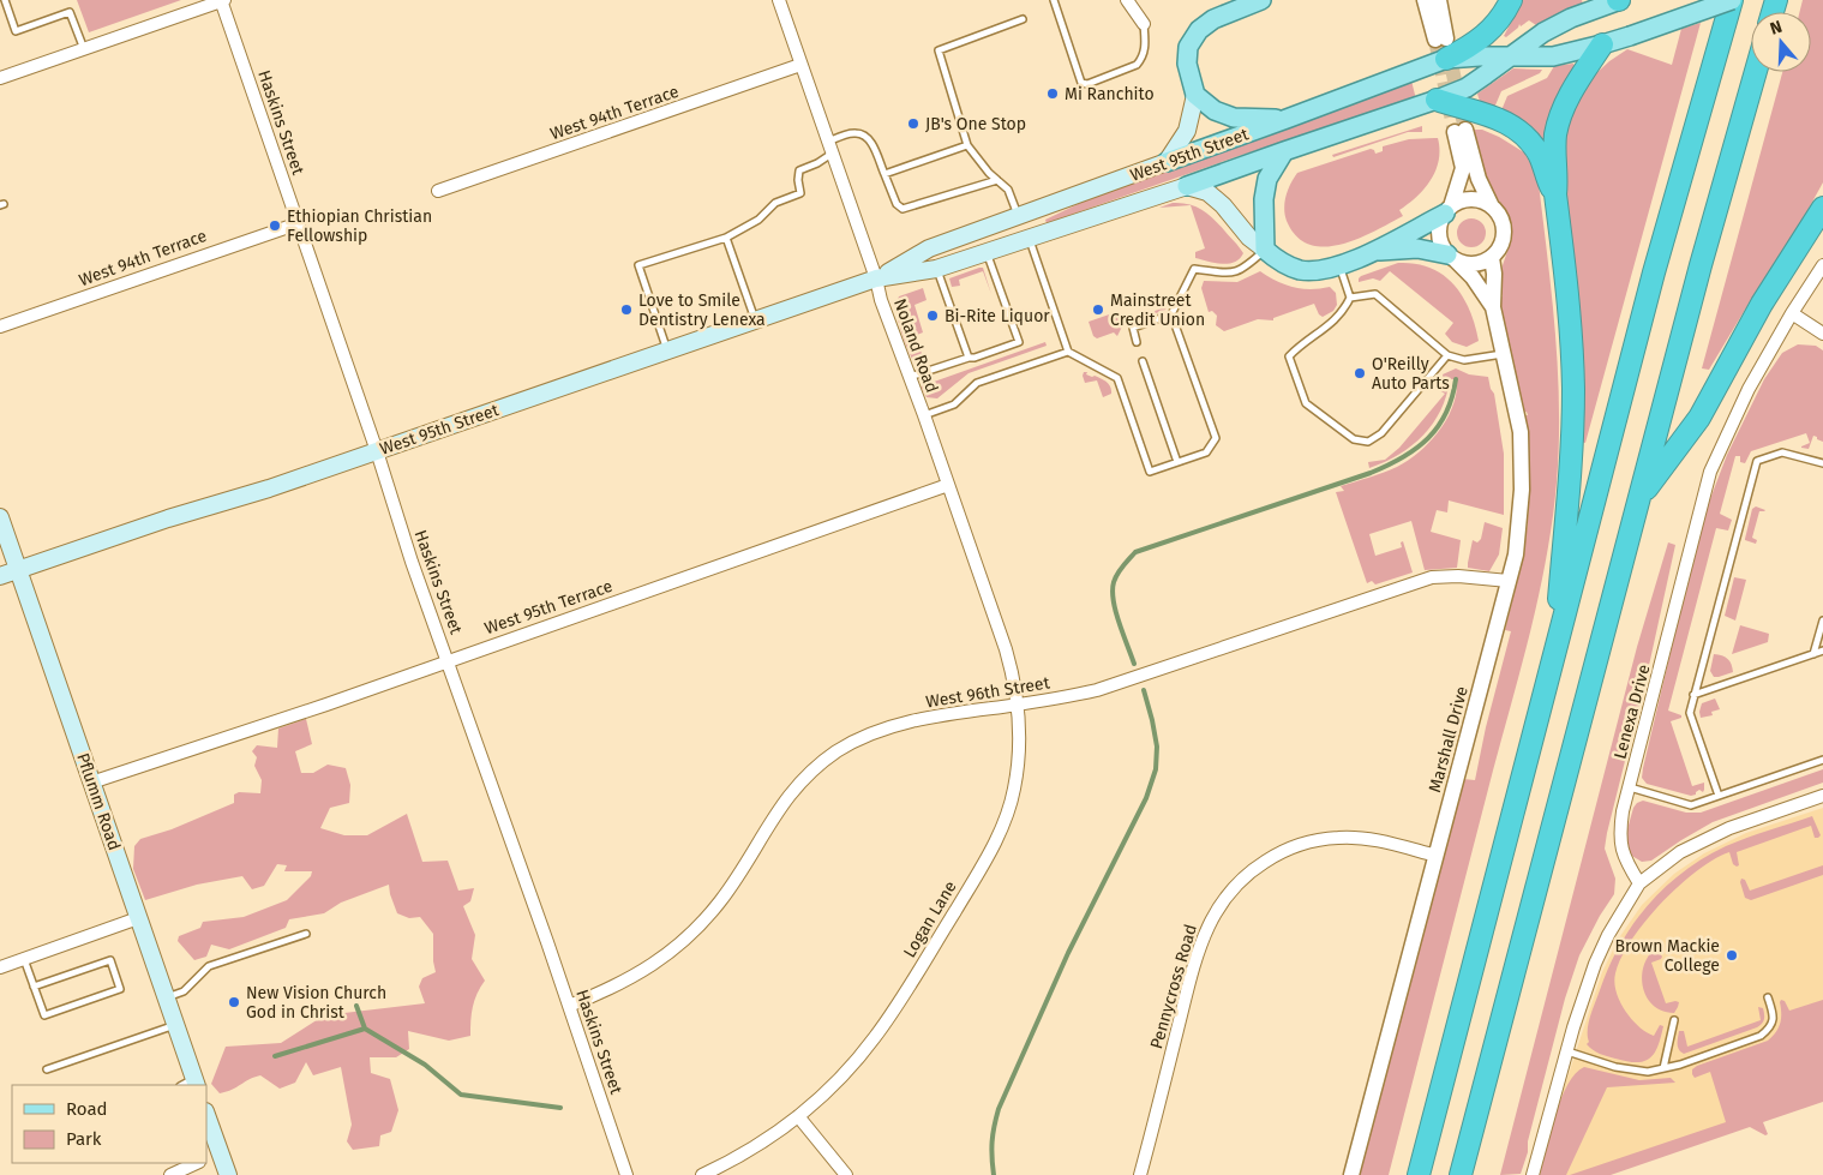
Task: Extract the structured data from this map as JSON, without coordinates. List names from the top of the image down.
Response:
{
  "streets": {
    "main road": ["West 95th Street", "Pflumm Road"],
    "street": [
      "West 94th Terrace",
      "Haskins Street",
      "Noland Road",
      "West 95th Terrace",
      "West 96th Street",
      "Lenexa Drive",
      "Marshall Drive",
      "Logan Lane",
      "Pennycross Road"
    ]
  },
  "crossings": [
    ["West 94th Terrace", "Haskins Street"],
    ["West 94th Terrace", "Noland Road"],
    ["Haskins Street", "West 95th Street"],
    ["Haskins Street", "West 95th Terrace"],
    ["Haskins Street", "West 96th Street"],
    ["West 95th Street", "Noland Road"],
    ["West 95th Street", "Pflumm Road"],
    ["Noland Road", "West 95th Terrace"],
    ["Noland Road", "West 96th Street"],
    ["Noland Road", "Logan Lane"],
    ["West 95th Terrace", "Pflumm Road"],
    ["West 96th Street", "Marshall Drive"],
    ["West 96th Street", "Logan Lane"],
    ["Marshall Drive", "Pennycross Road"]
  ],
  "places": [
    "Mi Ranchito",
    "JB's One Stop",
    "Ethiopian Christian Fellowship",
    "Love to Smile Dentistry Lenexa",
    "Mainstreet Credit Union",
    "Bi-Rite Liquor",
    "O'Reilly Auto Parts",
    "Brown Mackie College",
    "New Vision Church God in Christ"
  ],
  "legend": ["Road", "Park"],
  "north": "top"
}
